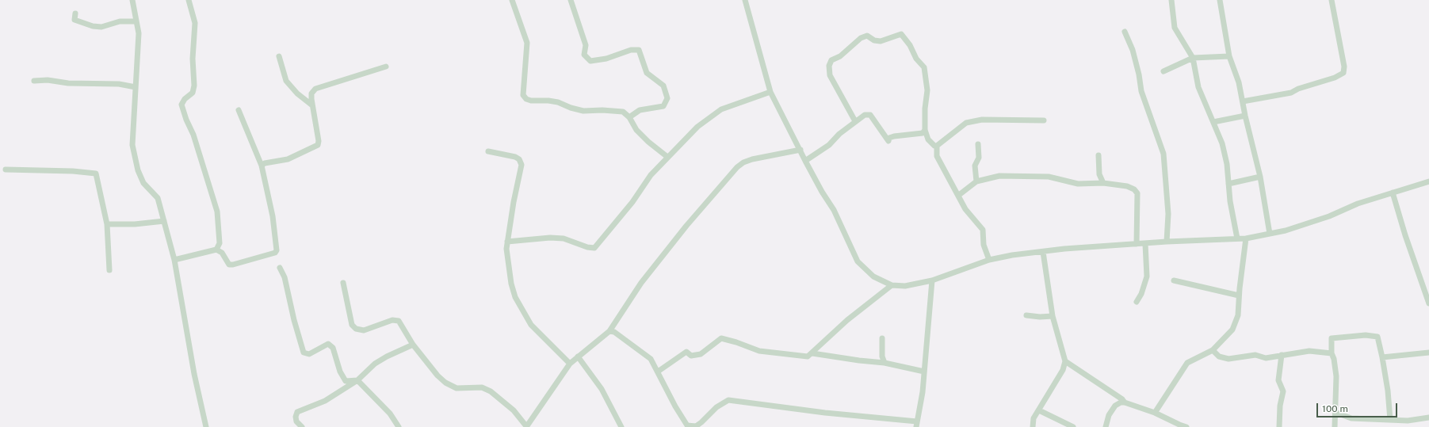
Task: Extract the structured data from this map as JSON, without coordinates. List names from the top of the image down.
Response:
{
  "scale_bar": "100 m"
}
